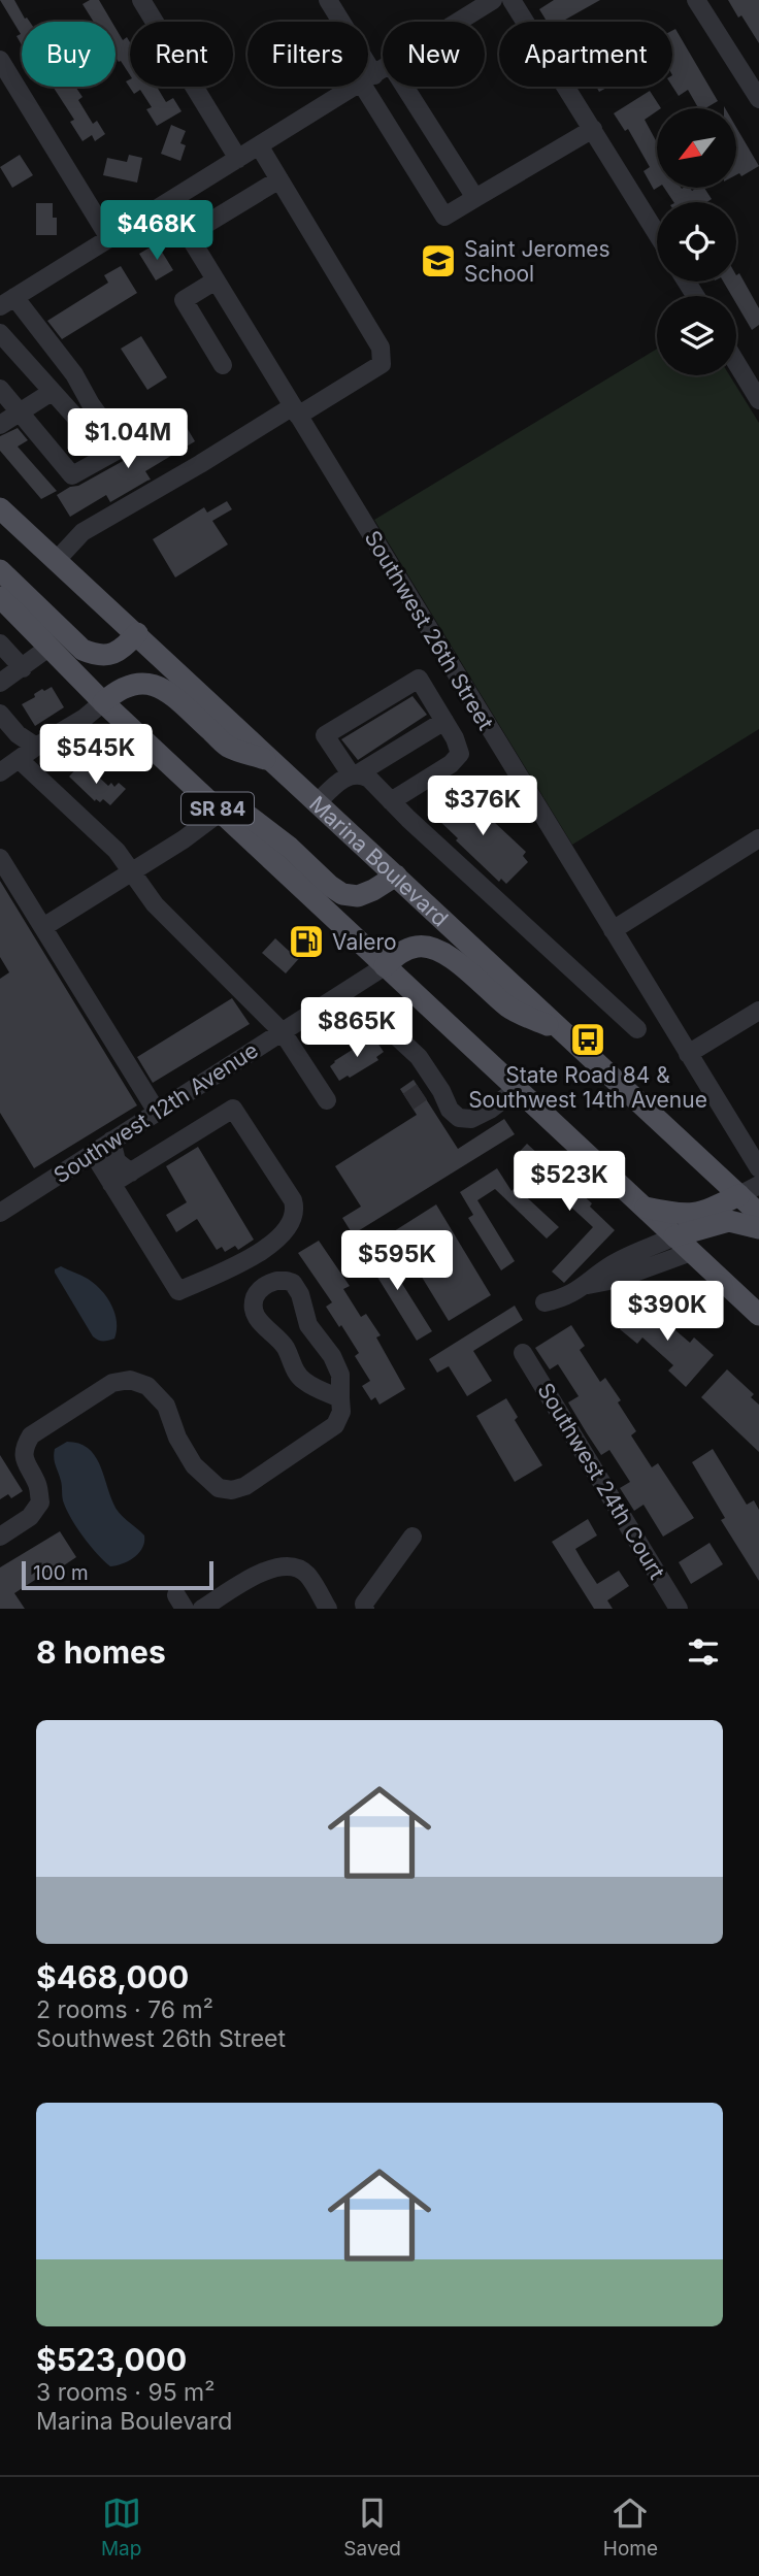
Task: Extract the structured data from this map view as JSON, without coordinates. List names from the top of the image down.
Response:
{
  "streets": {
    "main road": ["SR 84", "Marina Boulevard"],
    "street": ["Southwest 26th Street", "Southwest 12th Avenue", "Southwest 24th Court"]
  },
  "crossings": [
    ["SR 84", "Southwest 12th Avenue"]
  ],
  "places": {
    "school or university": ["Saint Jeromes School"],
    "fuel station": ["Valero"],
    "bus stop": ["State Road 84 & Southwest 14th Avenue"]
  },
  "scale_bar": "100 m",
  "north": "bottom left",
  "page": {
    "chip": [
      "Buy",
      "Rent",
      "Filters",
      "New",
      "Apartment"
    ],
    "price": [
      "$468K",
      "$1.04M",
      "$545K",
      "$376K",
      "$865K",
      "$523K",
      "$595K",
      "$390K"
    ],
    "scale": "100 m",
    "heading": "8 homes",
    "list": [
      {
        "name": "$468,000",
        "note": "2 rooms · 76 m² · Southwest 26th Street"
      },
      {
        "name": "$523,000",
        "note": "3 rooms · 95 m² · Marina Boulevard"
      }
    ],
    "tabs": ["Map", "Saved", "Home"]
  }
}
